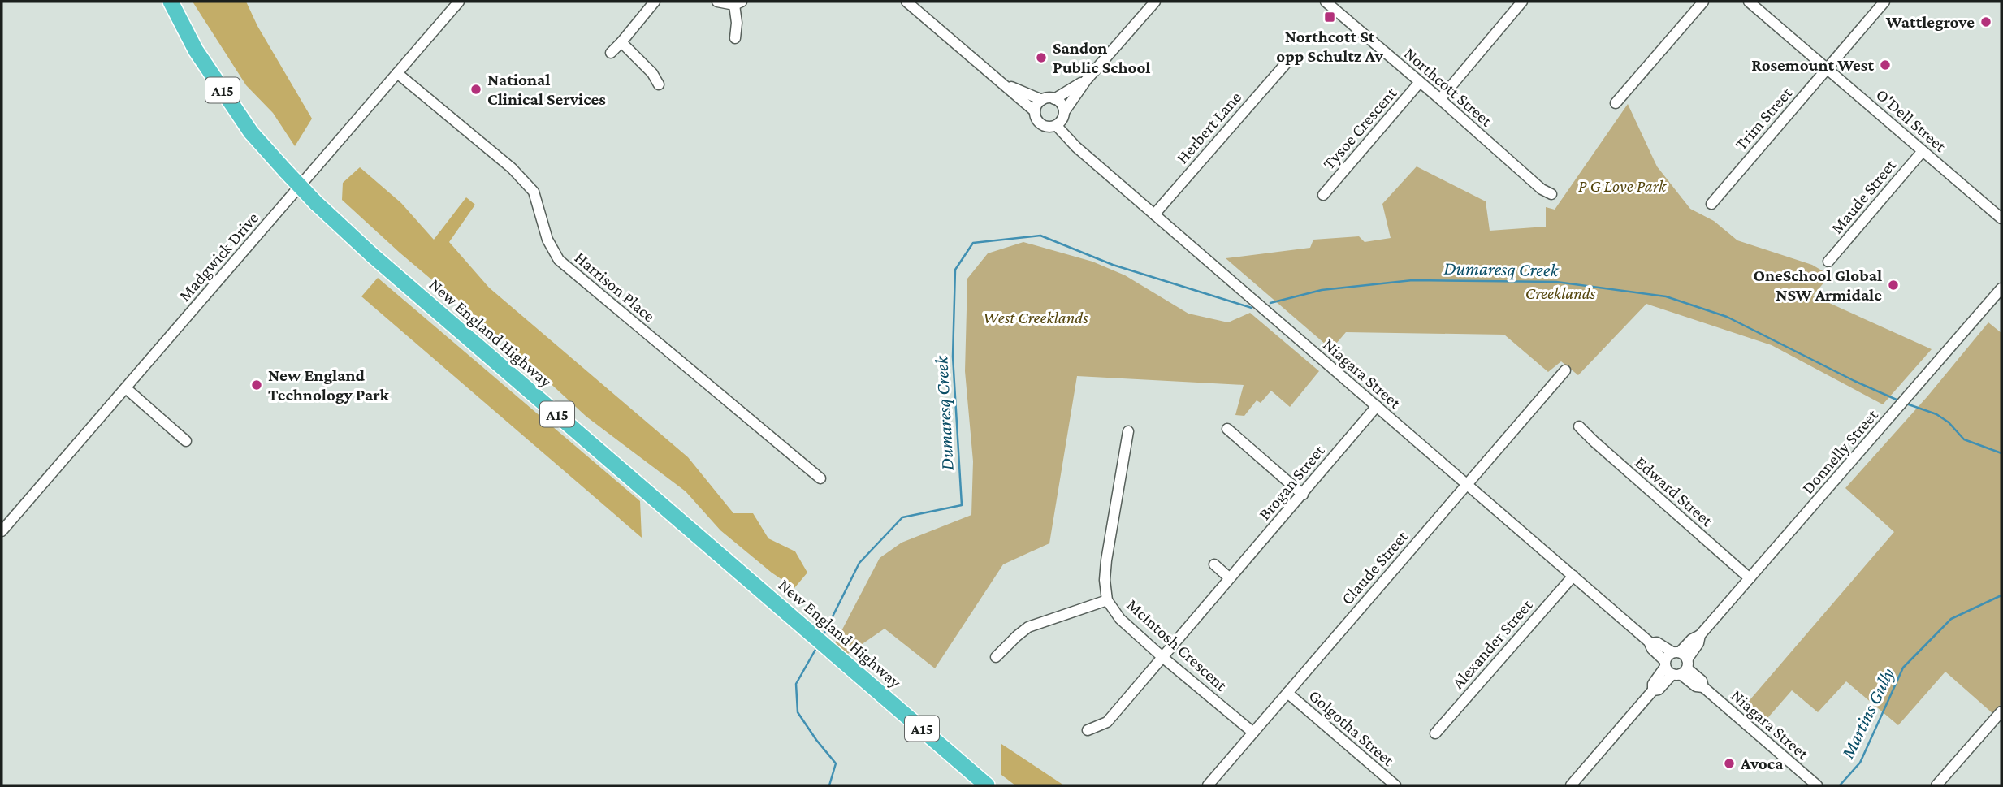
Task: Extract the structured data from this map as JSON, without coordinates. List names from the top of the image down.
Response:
{
  "streets": {
    "highway": ["A15", "New England Highway"],
    "street": [
      "Northcott Street",
      "Trim Street",
      "O'Dell Street",
      "Herbert Lane",
      "Tysoe Crescent",
      "Maude Street",
      "Madgwick Drive",
      "Harrison Place",
      "Niagara Street",
      "Donnelly Street",
      "Brogan Street",
      "Edward Street",
      "Claude Street",
      "Alexander Street",
      "McIntosh Crescent",
      "Golgotha Street"
    ]
  },
  "crossings": [
    ["Northcott Street", "Tysoe Crescent"],
    ["Trim Street", "O'Dell Street"],
    ["O'Dell Street", "Maude Street"],
    ["Herbert Lane", "Niagara Street"],
    ["Madgwick Drive", "Harrison Place"],
    ["Niagara Street", "Donnelly Street"],
    ["Niagara Street", "Brogan Street"],
    ["Niagara Street", "Claude Street"],
    ["Niagara Street", "Alexander Street"],
    ["Donnelly Street", "Edward Street"],
    ["Brogan Street", "McIntosh Crescent"],
    ["Claude Street", "McIntosh Crescent"],
    ["Claude Street", "Golgotha Street"]
  ],
  "water": ["Dumaresq Creek", "Martins Gully"],
  "parks": ["P G Love Park", "Creeklands", "West Creeklands"],
  "places": {
    "transit": ["Northcott St opp Schultz Av"],
    "other": [
      "Wattlegrove",
      "Sandon Public School",
      "Rosemount West",
      "National Clinical Services",
      "OneSchool Global NSW Armidale",
      "New England Technology Park",
      "Avoca"
    ]
  }
}
